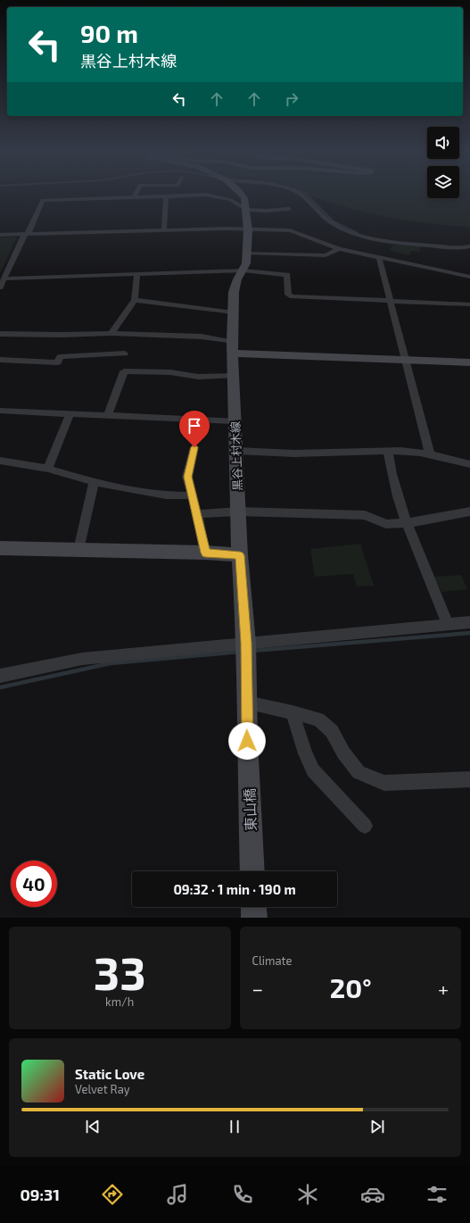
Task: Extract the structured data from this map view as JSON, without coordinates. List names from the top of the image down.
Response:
{
  "streets": {
    "street": ["黒谷上村木線", "東山橋"]
  },
  "crossings": [
    ["黒谷上村木線", "東山橋"]
  ],
  "page": {
    "turn": ["90 m", "黒谷上村木線"],
    "limit": "40",
    "trip": "09:32 · 1 min · 190 m",
    "tile": [
      ["33", "km/h"],
      "Climate"
    ],
    "heat": ["−", "20°", "+"],
    "song": ["Static Love", "Velvet Ray"],
    "tabs": "09:31"
  }
}
